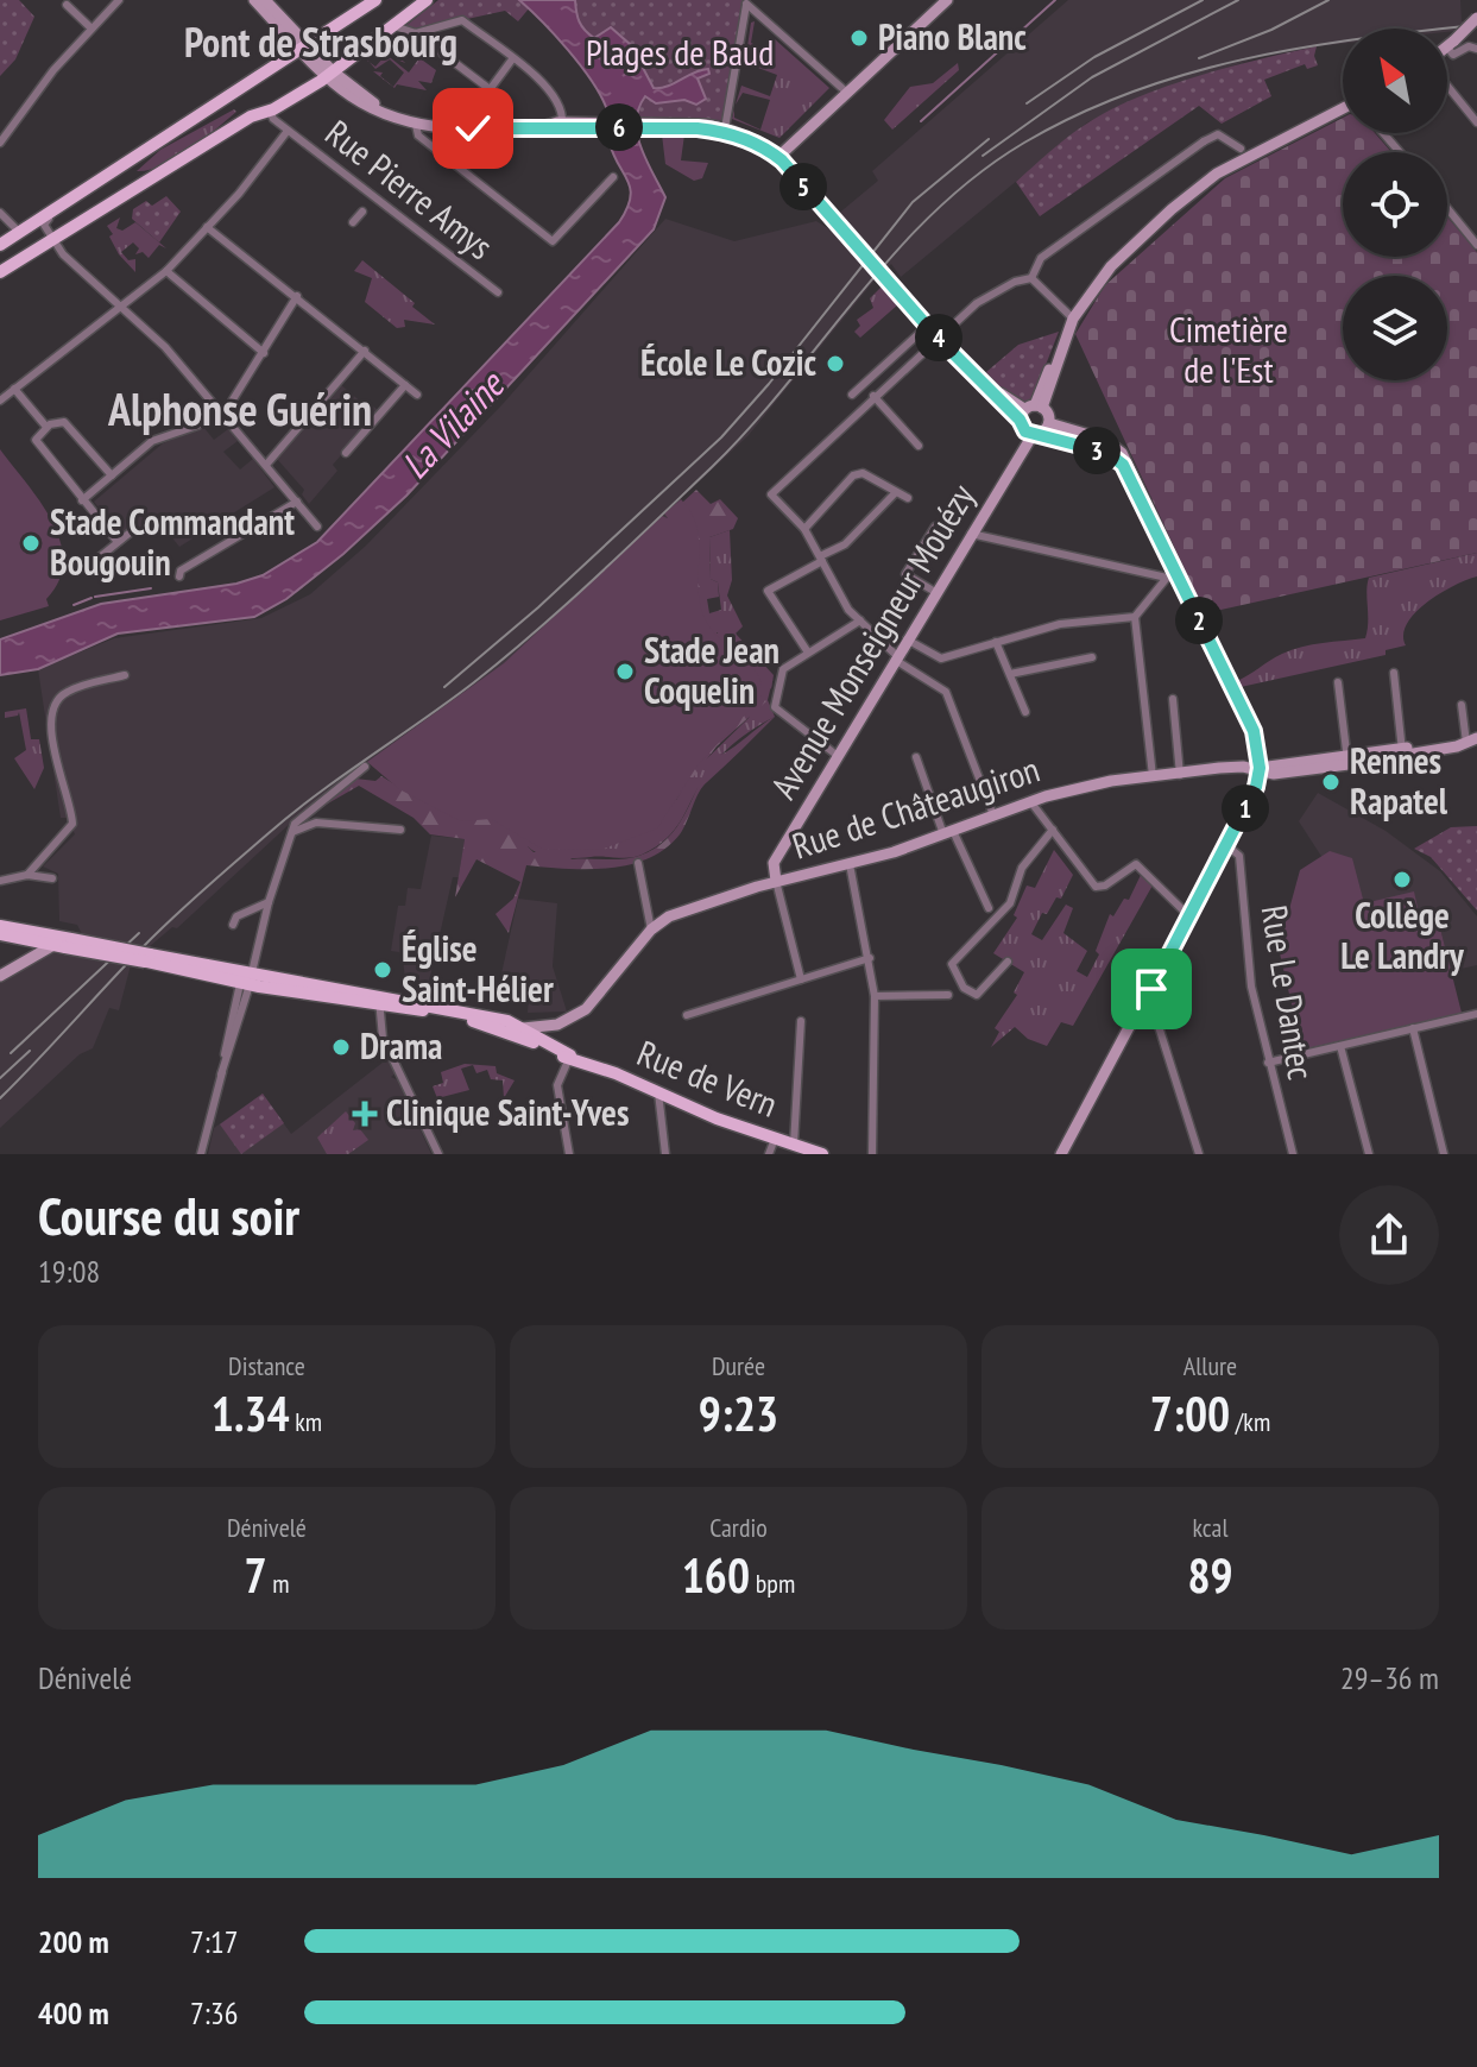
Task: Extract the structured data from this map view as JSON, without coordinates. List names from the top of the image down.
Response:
{
  "streets": {
    "main road": ["Avenue Monseigneur Mouézy", "Rue de Châteaugiron", "Rue de Vern"],
    "street": ["Rue Pierre Amys", "Rue Le Dantec"]
  },
  "crossings": [
    ["Avenue Monseigneur Mouézy", "Rue de Châteaugiron"],
    ["Rue de Châteaugiron", "Rue de Vern"]
  ],
  "districts": ["Pont de Strasbourg", "Alphonse Guérin"],
  "water": ["La Vilaine"],
  "parks": ["Plages de Baud", "Cimetière de l'Est"],
  "places": {
    "other": [
      "Piano Blanc",
      "École Le Cozic",
      "Stade Commandant Bougouin",
      "Stade Jean Coquelin",
      "Rennes Rapatel",
      "Collège Le Landry",
      "Église Saint-Hélier",
      "Drama"
    ],
    "health": ["Clinique Saint-Yves"]
  },
  "north": "top left",
  "page": {
    "pins": [
      "6",
      "5",
      "4",
      "3",
      "2",
      "1"
    ],
    "heading": ["Course du soir", "19:08"],
    "stats": [
      ["Distance", "1.34 km"],
      ["Durée", "9:23"],
      ["Allure", "7:00 /km"],
      ["Dénivelé", "7 m"],
      ["Cardio", "160 bpm"],
      ["kcal", "89"]
    ],
    "chart": ["Dénivelé", "29–36 m"],
    "list": [
      {
        "name": "200 m",
        "note": "7:17"
      },
      {
        "name": "400 m",
        "note": "7:36"
      }
    ]
  }
}
